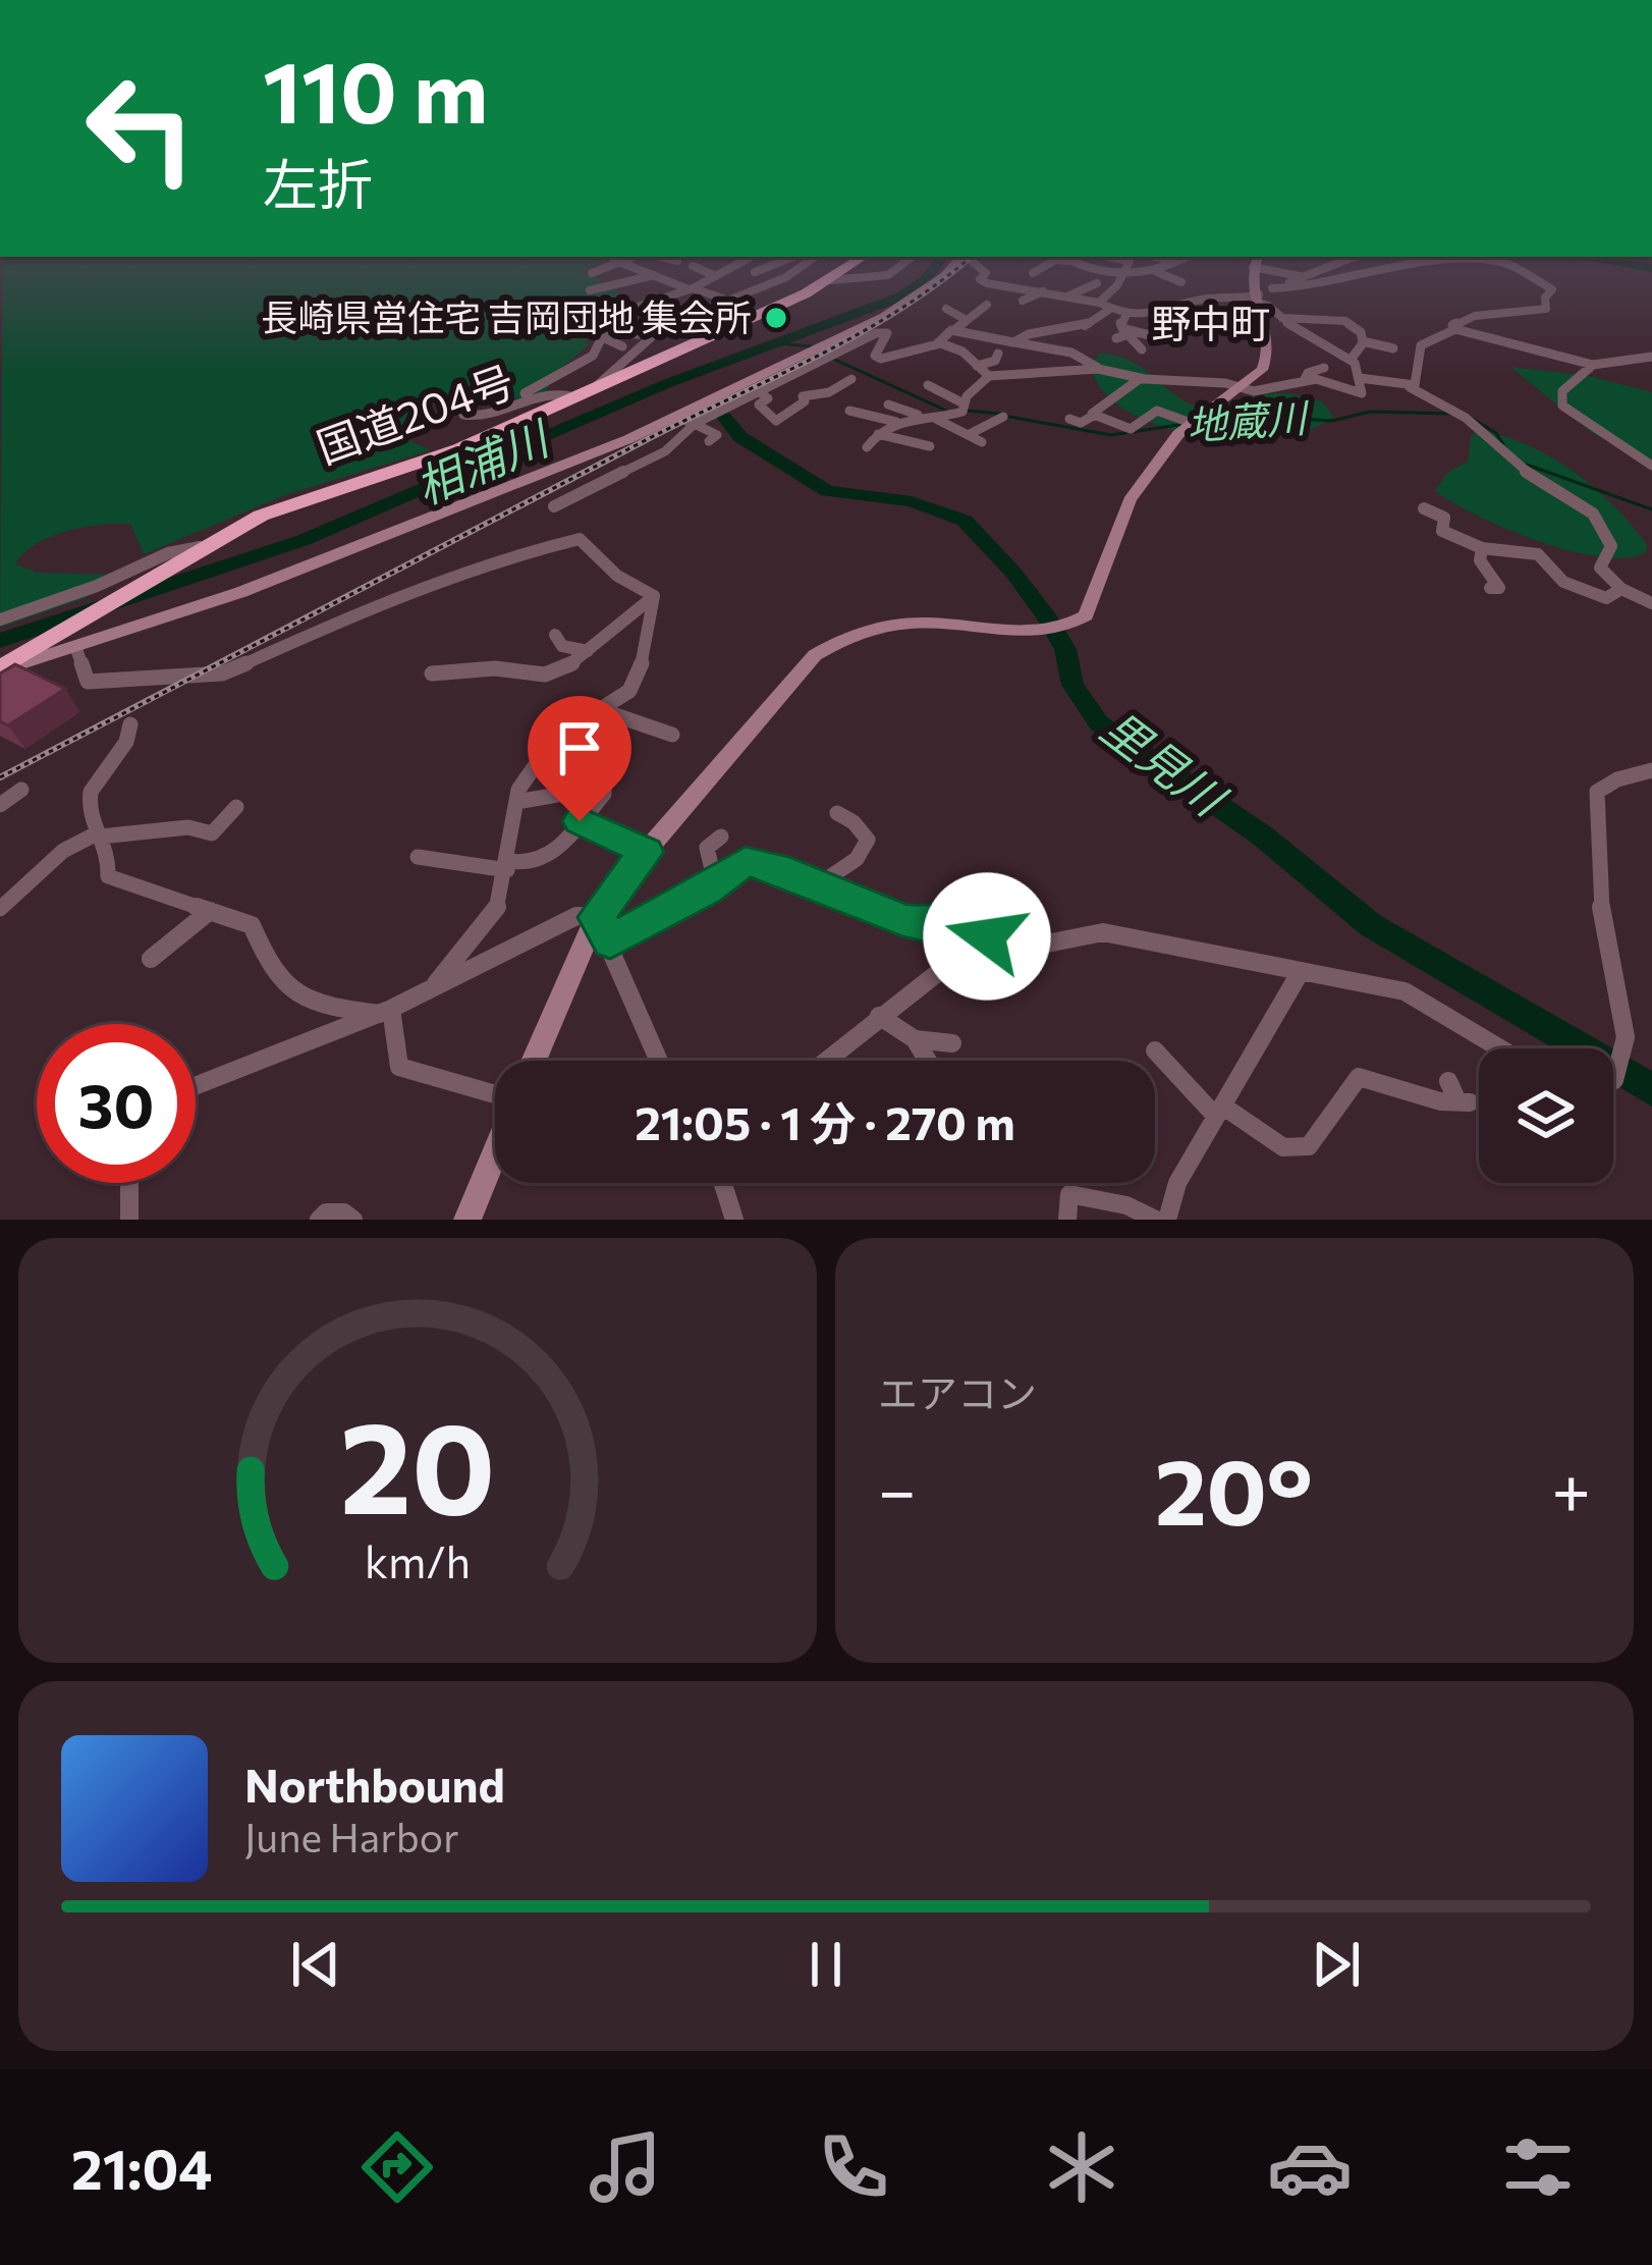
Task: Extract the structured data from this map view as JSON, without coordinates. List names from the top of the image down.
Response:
{
  "streets": {
    "highway": ["国道204号"]
  },
  "districts": ["野中町"],
  "water": ["地蔵川", "相浦川", "里見川"],
  "places": ["長崎県営住宅 吉岡団地 集会所"],
  "page": {
    "turn": ["110 m", "左折"],
    "limit": "30",
    "trip": "21:05 · 1 分 · 270 m",
    "tile": "エアコン",
    "heat": ["−", "20°", "+"],
    "song": ["Northbound", "June Harbor"],
    "tabs": "21:04",
    "gauge": ["20", "km/h"]
  }
}
